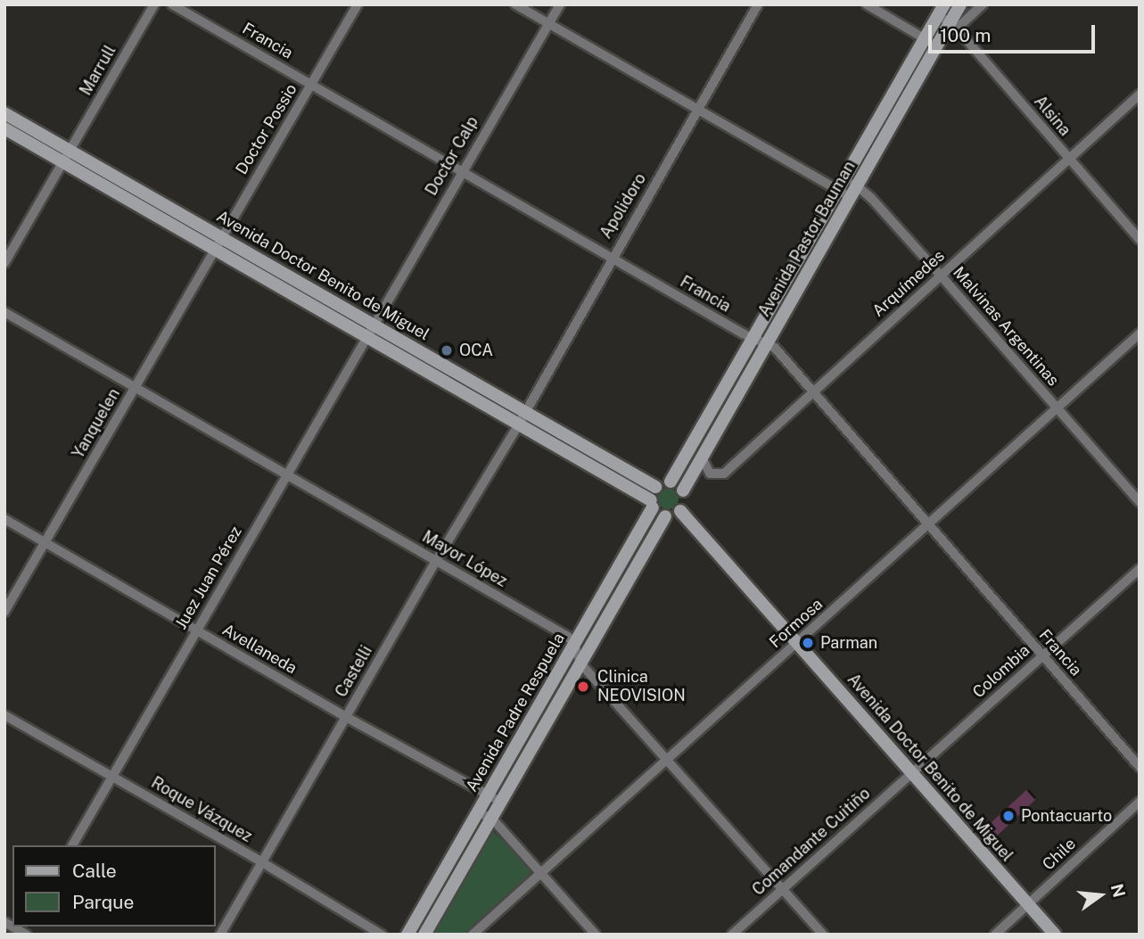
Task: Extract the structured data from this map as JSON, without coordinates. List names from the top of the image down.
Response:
{
  "streets": {
    "main road": ["Avenida Pastor Bauman", "Avenida Doctor Benito de Miguel", "Avenida Padre Respuela"],
    "street": [
      "Francia",
      "Marrull",
      "Alsina",
      "Doctor Possio",
      "Doctor Calp",
      "Apolidoro",
      "Arquímedes",
      "Malvinas Argentinas",
      "Yanquelen",
      "Mayor López",
      "Juez Juan Pérez",
      "Formosa",
      "Avellaneda",
      "Castelli",
      "Colombia",
      "Roque Vázquez",
      "Comandante Cuitiño",
      "Chile"
    ]
  },
  "crossings": [
    ["Francia", "Doctor Possio"],
    ["Francia", "Doctor Calp"],
    ["Francia", "Apolidoro"],
    ["Francia", "Avenida Pastor Bauman"],
    ["Francia", "Arquímedes"],
    ["Francia", "Formosa"],
    ["Francia", "Colombia"],
    ["Marrull", "Avenida Doctor Benito de Miguel"],
    ["Alsina", "Avenida Pastor Bauman"],
    ["Alsina", "Arquímedes"],
    ["Doctor Possio", "Avenida Doctor Benito de Miguel"],
    ["Doctor Possio", "Yanquelen"],
    ["Doctor Calp", "Avenida Doctor Benito de Miguel"],
    ["Doctor Calp", "Malvinas Argentinas"],
    ["Doctor Calp", "Juez Juan Pérez"],
    ["Apolidoro", "Avenida Doctor Benito de Miguel"],
    ["Apolidoro", "Malvinas Argentinas"],
    ["Apolidoro", "Castelli"],
    ["Avenida Pastor Bauman", "Avenida Doctor Benito de Miguel"],
    ["Avenida Pastor Bauman", "Arquímedes"],
    ["Avenida Pastor Bauman", "Malvinas Argentinas"],
    ["Avenida Pastor Bauman", "Avenida Padre Respuela"],
    ["Avenida Doctor Benito de Miguel", "Yanquelen"],
    ["Avenida Doctor Benito de Miguel", "Juez Juan Pérez"],
    ["Avenida Doctor Benito de Miguel", "Formosa"],
    ["Avenida Doctor Benito de Miguel", "Castelli"],
    ["Avenida Doctor Benito de Miguel", "Colombia"],
    ["Avenida Doctor Benito de Miguel", "Avenida Padre Respuela"],
    ["Avenida Doctor Benito de Miguel", "Comandante Cuitiño"],
    ["Avenida Doctor Benito de Miguel", "Chile"],
    ["Arquímedes", "Malvinas Argentinas"],
    ["Malvinas Argentinas", "Formosa"],
    ["Yanquelen", "Mayor López"],
    ["Yanquelen", "Avellaneda"],
    ["Mayor López", "Juez Juan Pérez"],
    ["Mayor López", "Castelli"],
    ["Mayor López", "Avenida Padre Respuela"],
    ["Juez Juan Pérez", "Avellaneda"],
    ["Juez Juan Pérez", "Roque Vázquez"],
    ["Avellaneda", "Castelli"],
    ["Avellaneda", "Avenida Padre Respuela"],
    ["Castelli", "Roque Vázquez"],
    ["Colombia", "Comandante Cuitiño"]
  ],
  "places": [
    "OCA",
    "Parman",
    "Clinica NEOVISION",
    "Pontacuarto"
  ],
  "legend": ["Calle", "Parque"],
  "scale_bar": "100 m",
  "north": "right"
}
